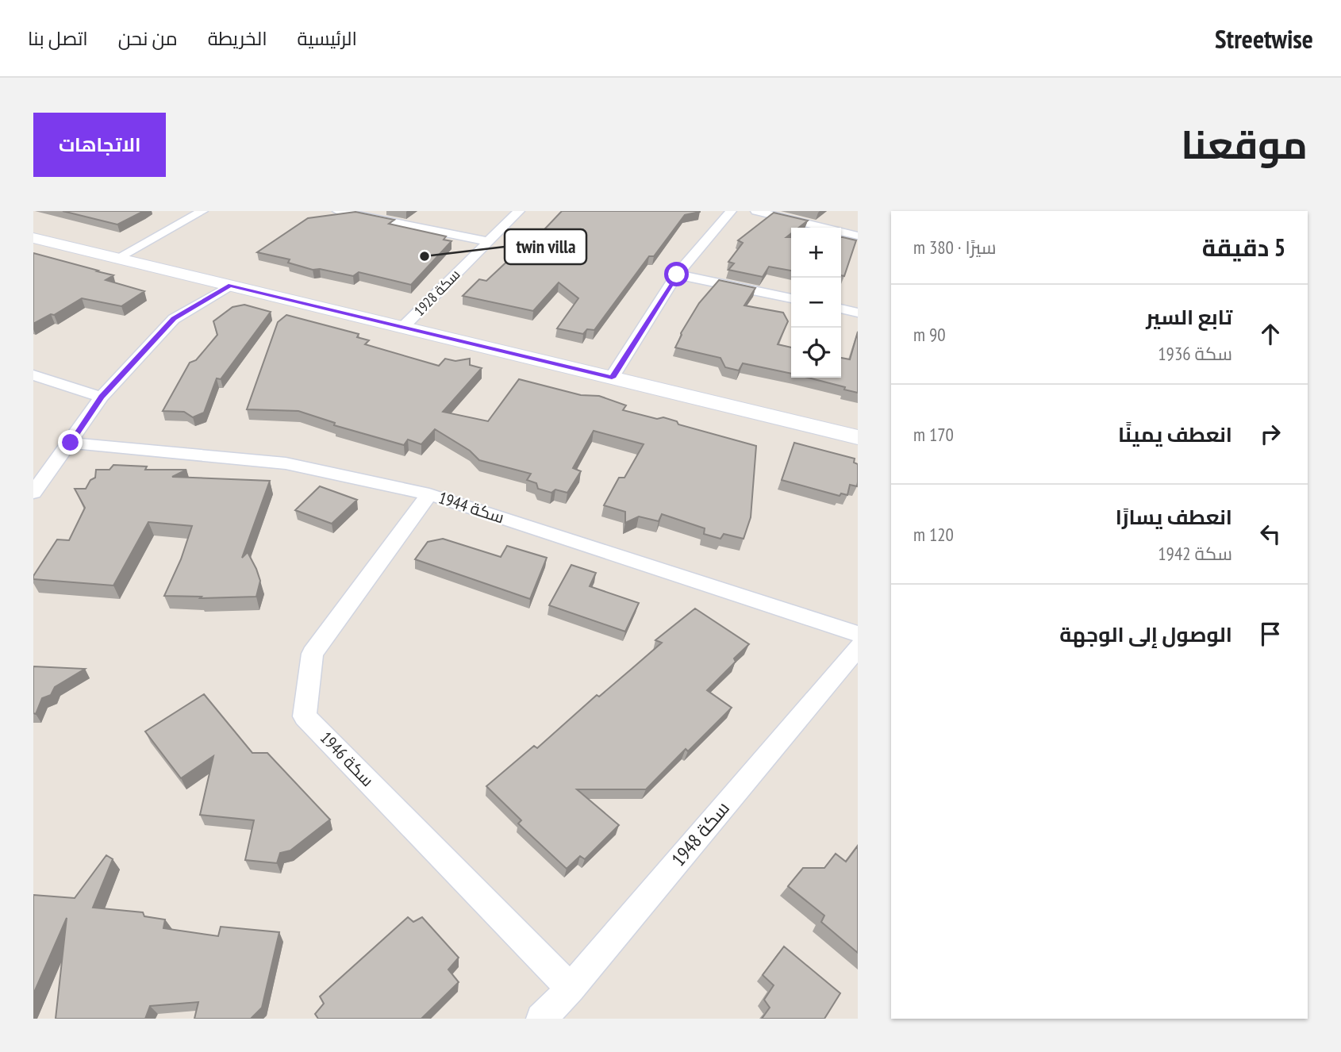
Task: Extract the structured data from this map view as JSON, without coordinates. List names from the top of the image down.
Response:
{
  "streets": {
    "street": [
      "سكة 1928",
      "سكة 1944",
      "سكة 1946",
      "سكة 1948"
    ]
  },
  "crossings": [
    ["سكة 1944", "سكة 1946"],
    ["سكة 1946", "سكة 1948"]
  ],
  "places": ["twin villa"],
  "page": {
    "header": "Streetwise",
    "nav": [
      "الرئيسية",
      "الخريطة",
      "من نحن",
      "اتصل بنا"
    ],
    "title": "موقعنا",
    "buttons": "الاتجاهات",
    "heading": ["5 دقيقة", "سيرًا · 380 m"],
    "map_buttons": ["+", "−"],
    "list": [
      ["تابع السير", "سكة 1936", "90 m"],
      ["انعطف يمينًا", "170 m"],
      ["انعطف يسارًا", "سكة 1942", "120 m"],
      "الوصول إلى الوجهة"
    ]
  }
}
